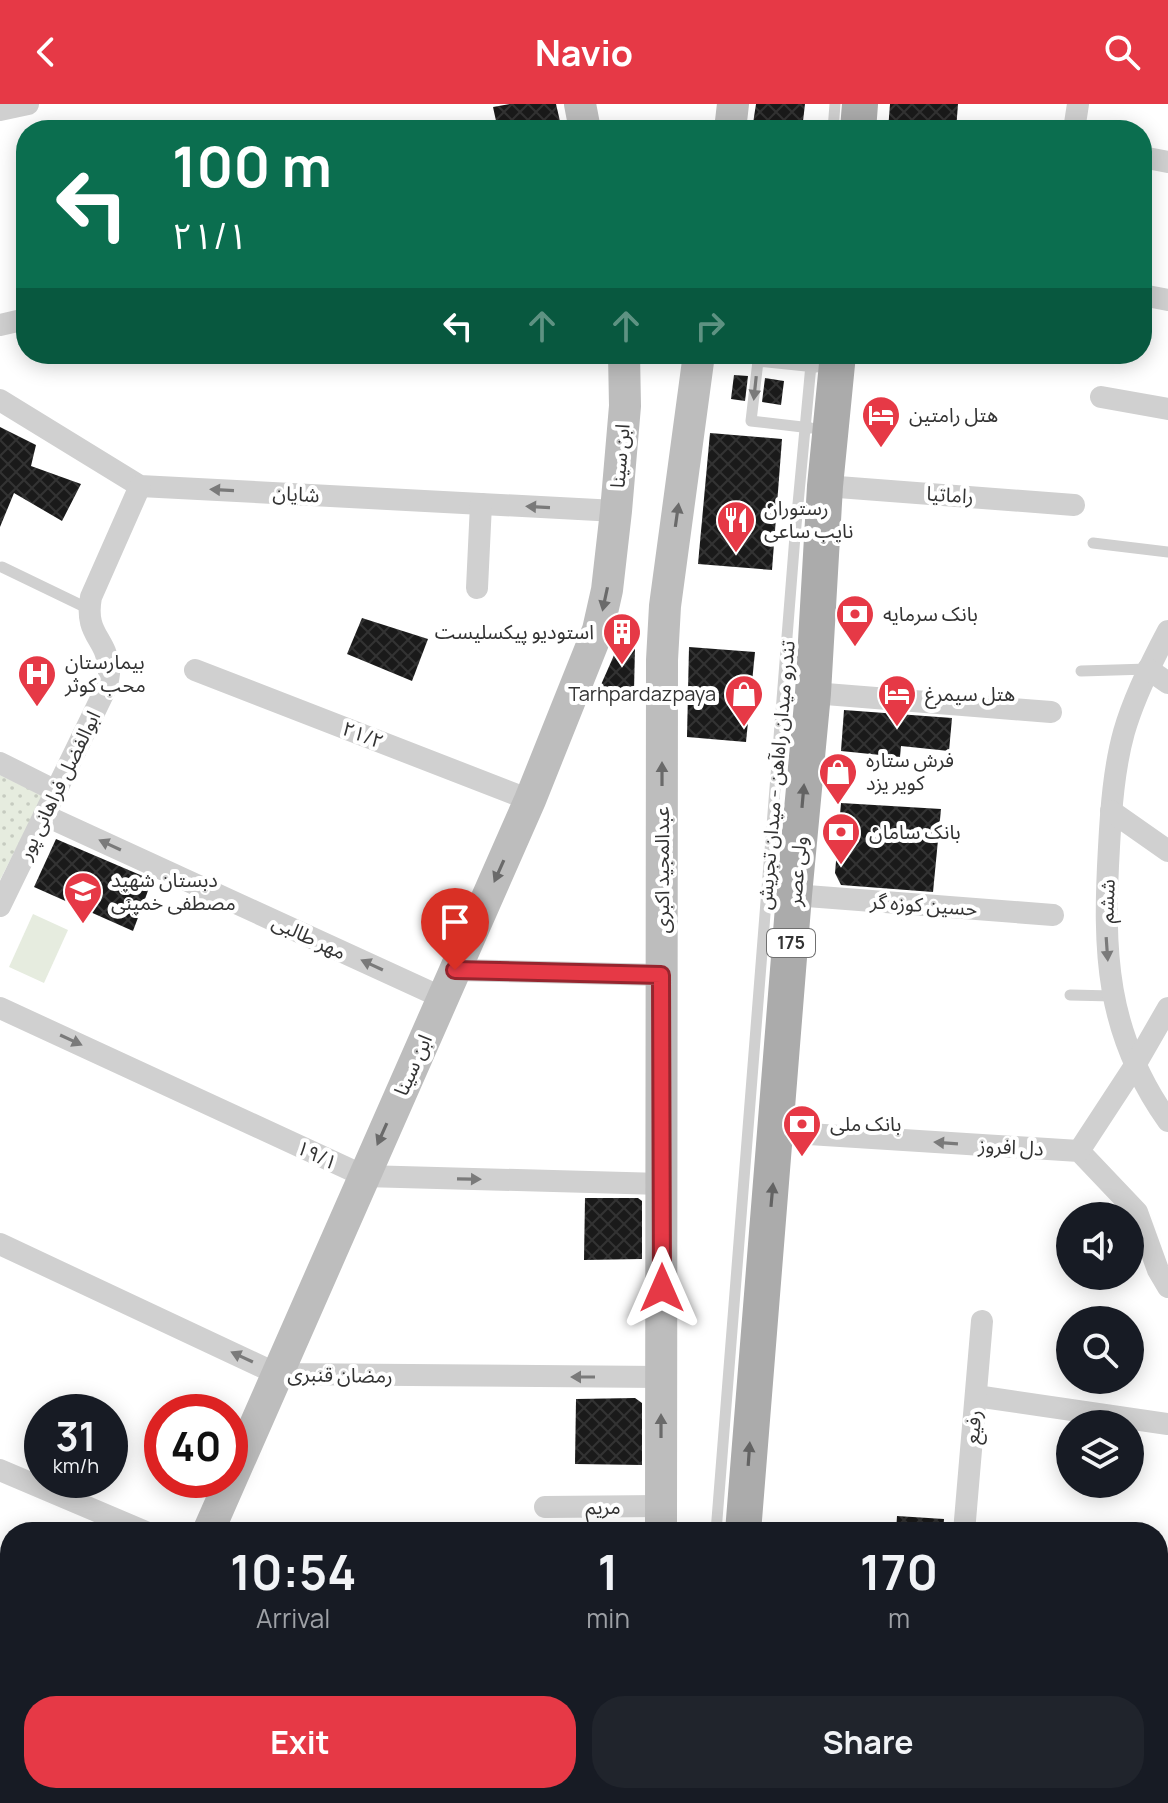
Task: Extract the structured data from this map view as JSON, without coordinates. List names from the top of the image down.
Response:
{
  "streets": {
    "main road": ["ولی عصر", "175"],
    "street": [
      "ابن سینا",
      "شایان",
      "راماتیا",
      "۲۱/۲",
      "ابوالفضل فراهانی پور",
      "عبدالمجید اکبری",
      "ششم",
      "حسین کوزه گر",
      "مهر طالبی",
      "دل افروز",
      "۱۹/۱",
      "رمضان قنبری",
      "رفیع",
      "مریم"
    ],
    "lane": ["تندرو میدان راه‌آهن - میدان تجریش"]
  },
  "crossings": [
    ["ابن سینا", "شایان"],
    ["ابن سینا", "۲۱/۲"],
    ["ابن سینا", "مهر طالبی"],
    ["ابن سینا", "۱۹/۱"],
    ["ابن سینا", "رمضان قنبری"],
    ["راماتیا", "ولی عصر"],
    ["تندرو میدان راه‌آهن - میدان تجریش", "ولی عصر"],
    ["ابوالفضل فراهانی پور", "مهر طالبی"],
    ["عبدالمجید اکبری", "۱۹/۱"],
    ["عبدالمجید اکبری", "رمضان قنبری"],
    ["عبدالمجید اکبری", "مریم"],
    ["ولی عصر", "حسین کوزه گر"],
    ["ولی عصر", "دل افروز"]
  ],
  "one_way": [
    "ابن سینا",
    "شایان",
    "عبدالمجید اکبری",
    "ولی عصر",
    "ششم",
    "مهر طالبی",
    "دل افروز",
    "۱۹/۱",
    "رمضان قنبری"
  ],
  "places": {
    "hotel": ["هتل رامتین", "هتل سیمرغ"],
    "restaurant": ["رستوران نایب ساعی"],
    "bank": ["بانک سرمایه", "بانک سامان", "بانک ملی"],
    "building": ["استودیو پیکسلیست"],
    "hospital": ["بیمارستان محب کوثر"],
    "shop": ["Tarhpardazpaya", "فرش ستاره کویر یزد"],
    "school or university": ["دبستان شهید مصطفی خمینی"]
  },
  "page": {
    "header": "Navio",
    "turn": ["100 m", "۲۱/۱"],
    "speed": "31 km/h",
    "limit": "40",
    "eta": [
      "10:54",
      "Arrival",
      "1",
      "min",
      "170",
      "m"
    ],
    "buttons": ["Exit", "Share"]
  }
}
